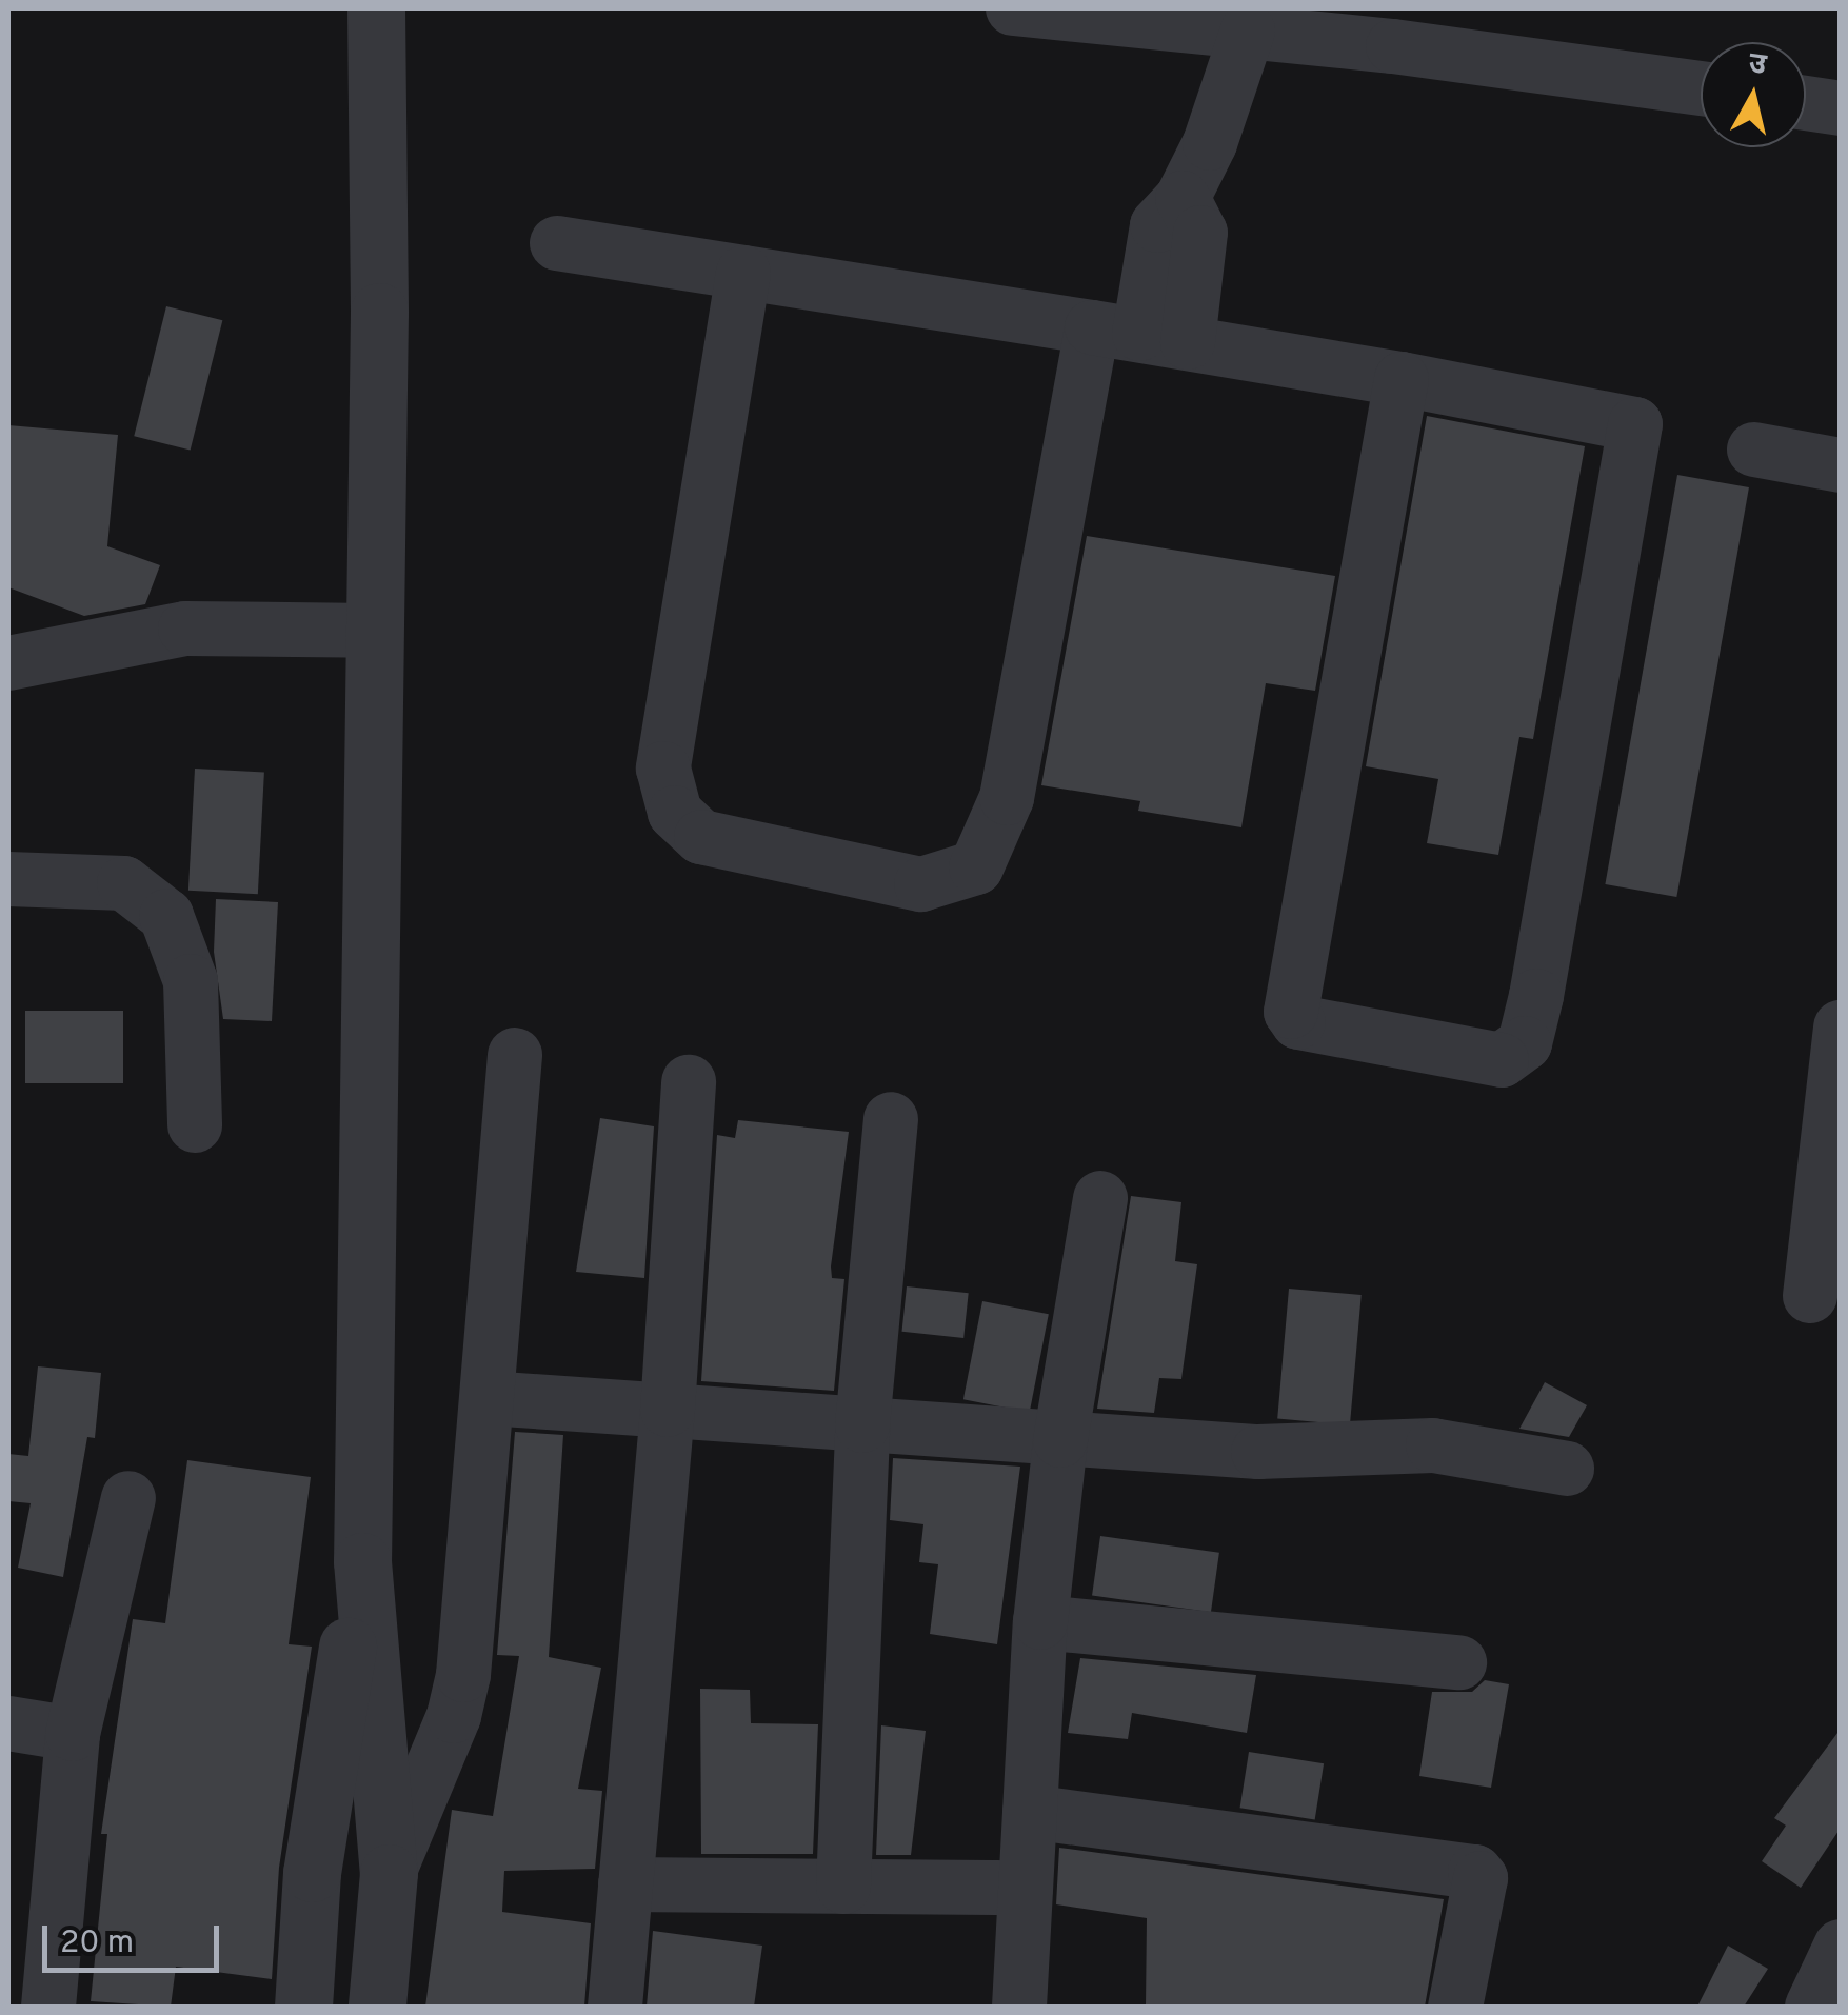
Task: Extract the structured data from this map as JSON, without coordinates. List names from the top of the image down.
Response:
{
  "scale_bar": "20 m",
  "north": "top"
}
